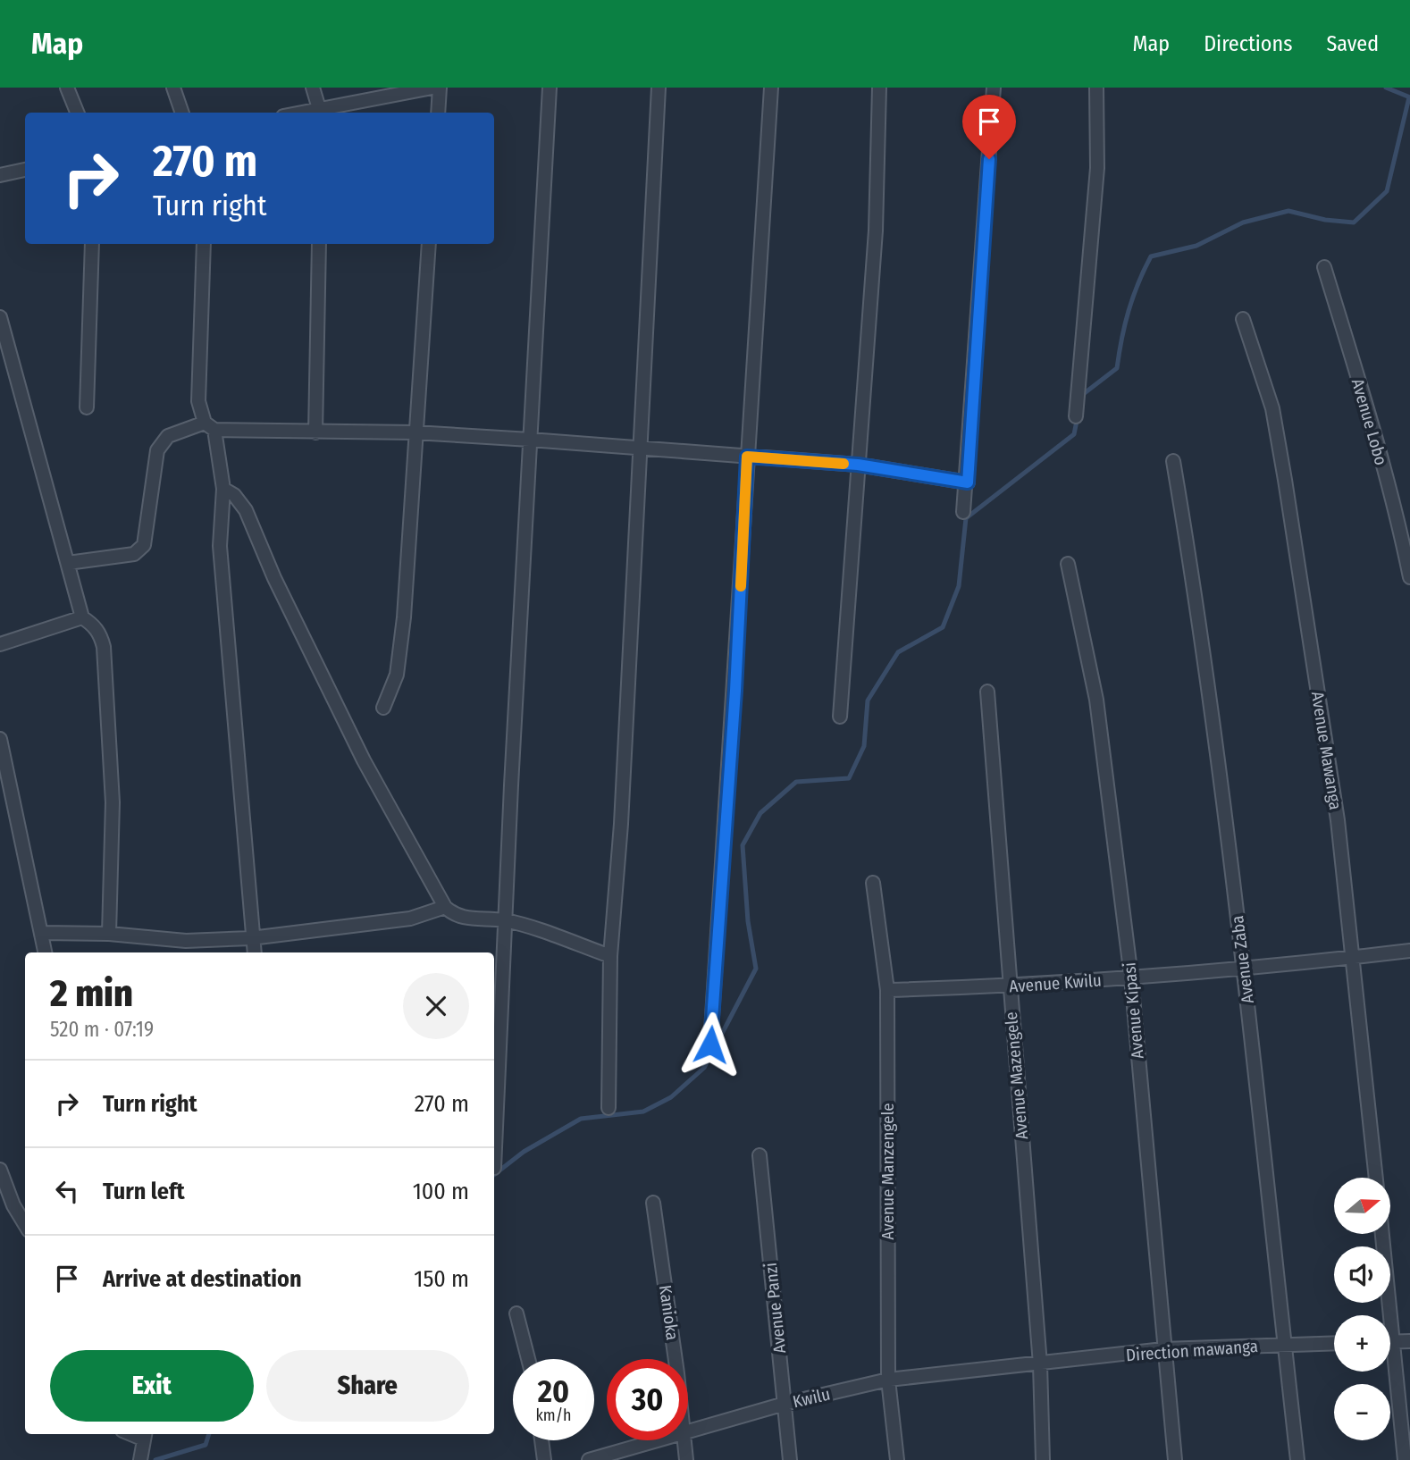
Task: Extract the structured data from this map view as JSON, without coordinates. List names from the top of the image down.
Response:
{
  "streets": {
    "street": [
      "Avenue Lobo",
      "Avenue Mawanga",
      "Avenue Zaba",
      "Avenue Kwilu",
      "Avenue Kipasi",
      "Avenue Mazengele",
      "Avenue Manzengele",
      "Avenue Panzi",
      "Kanioka",
      "Direction mawanga",
      "Kwilu"
    ]
  },
  "crossings": [
    ["Avenue Mawanga", "Avenue Kwilu"],
    ["Avenue Zaba", "Avenue Kwilu"],
    ["Avenue Zaba", "Direction mawanga"],
    ["Avenue Kwilu", "Avenue Kipasi"],
    ["Avenue Kwilu", "Avenue Mazengele"],
    ["Avenue Kwilu", "Avenue Manzengele"],
    ["Avenue Kipasi", "Direction mawanga"],
    ["Avenue Mazengele", "Direction mawanga"],
    ["Avenue Mazengele", "Kwilu"],
    ["Avenue Manzengele", "Kwilu"],
    ["Avenue Panzi", "Kwilu"],
    ["Direction mawanga", "Kwilu"]
  ],
  "north": "right",
  "page": {
    "header": "Map",
    "nav": ["Map", "Directions", "Saved"],
    "turn": ["270 m", "Turn right"],
    "heading": ["2 min", "520 m · 07:19"],
    "list": [
      {
        "name": "Turn right",
        "value": "270 m"
      },
      {
        "name": "Turn left",
        "value": "100 m"
      },
      {
        "name": "Arrive at destination",
        "value": "150 m"
      }
    ],
    "map_buttons": ["+", "−"],
    "buttons": ["Exit", "Share"],
    "speed": "20 km/h",
    "limit": "30"
  }
}
